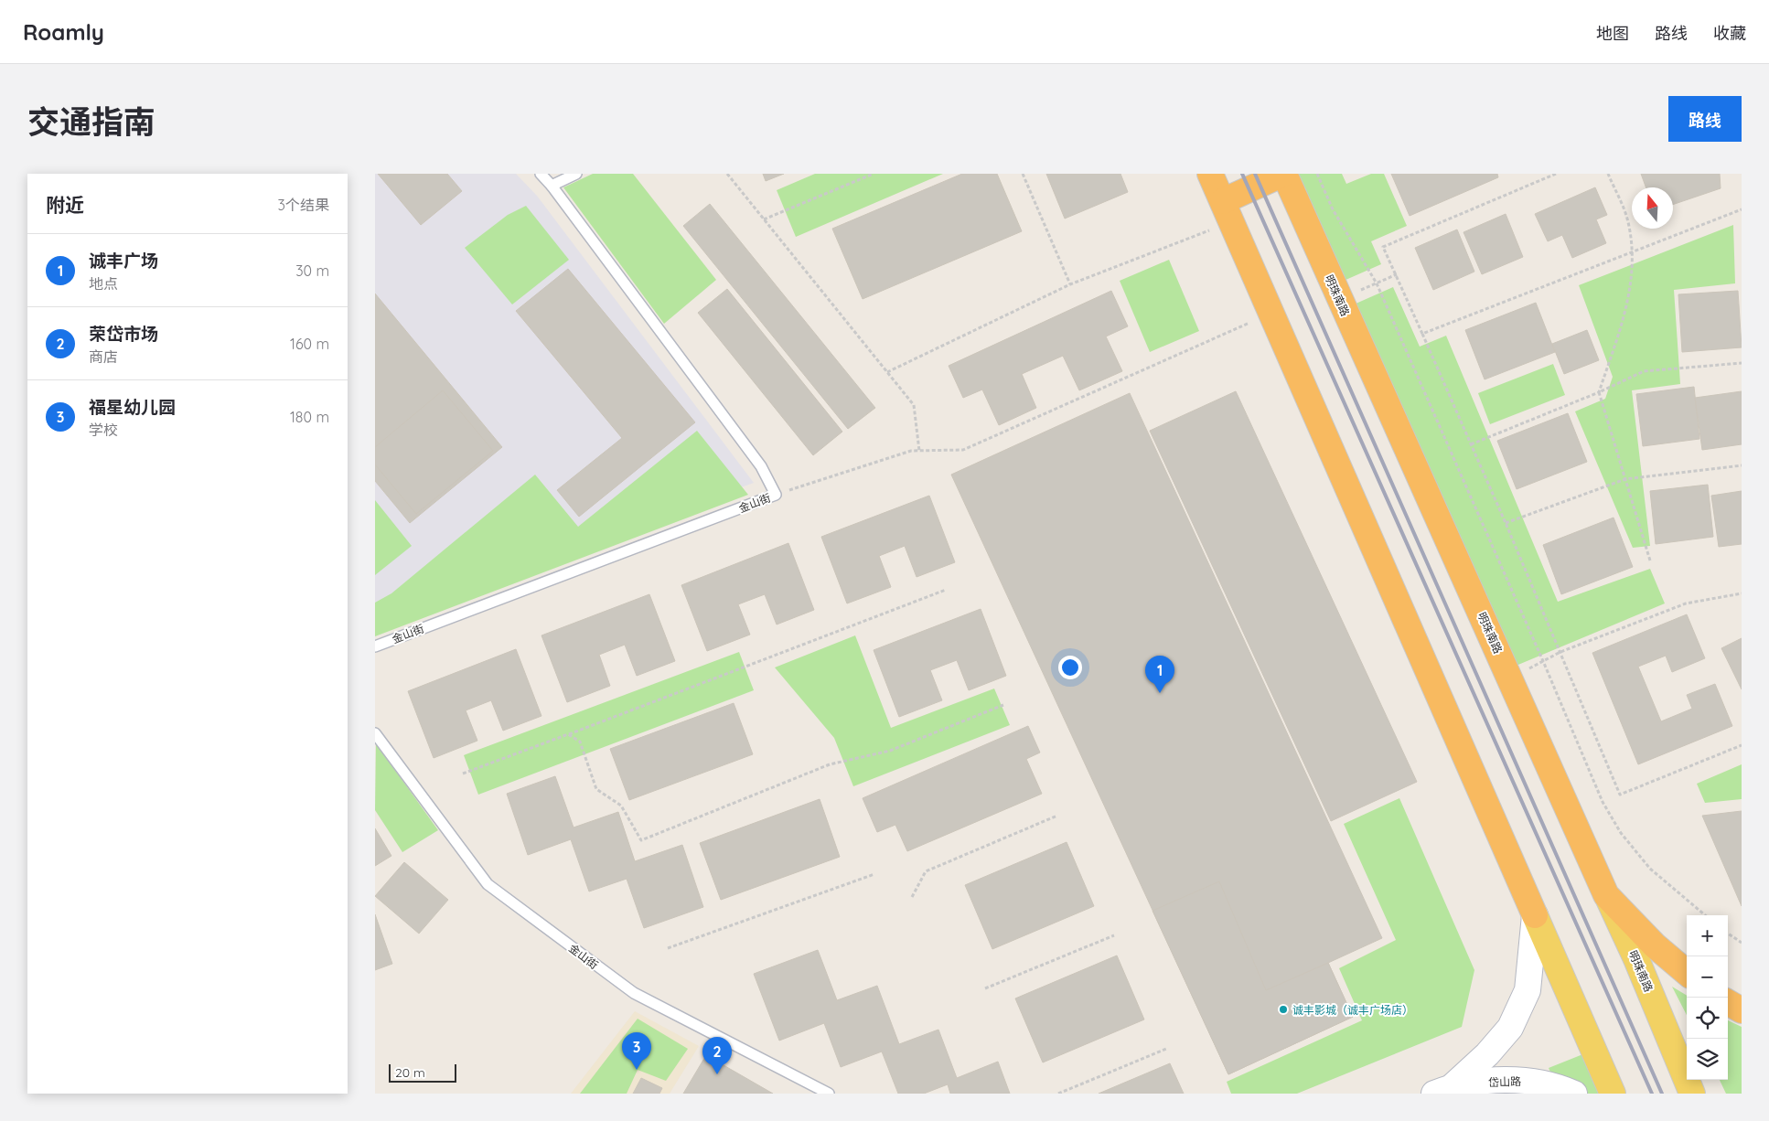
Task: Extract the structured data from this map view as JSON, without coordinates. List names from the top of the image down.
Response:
{
  "streets": {
    "highway": ["明珠南路"],
    "street": ["岱山路"],
    "lane": ["金山街"]
  },
  "places": ["诚丰影城（诚丰广场店）"],
  "scale_bar": "20 m",
  "north": "top",
  "page": {
    "header": "Roamly",
    "nav": ["地图", "路线", "收藏"],
    "title": "交通指南",
    "buttons": "路线",
    "heading": ["附近", "3个结果"],
    "list": [
      {
        "mark": "1",
        "name": "诚丰广场",
        "note": "地点",
        "value": "30 m"
      },
      {
        "mark": "2",
        "name": "荣岱市场",
        "note": "商店",
        "value": "160 m"
      },
      {
        "mark": "3",
        "name": "福星幼儿园",
        "note": "学校",
        "value": "180 m"
      }
    ],
    "pins": ["1", "3", "2"],
    "map_buttons": ["+", "−"],
    "scale": "20 m"
  }
}
